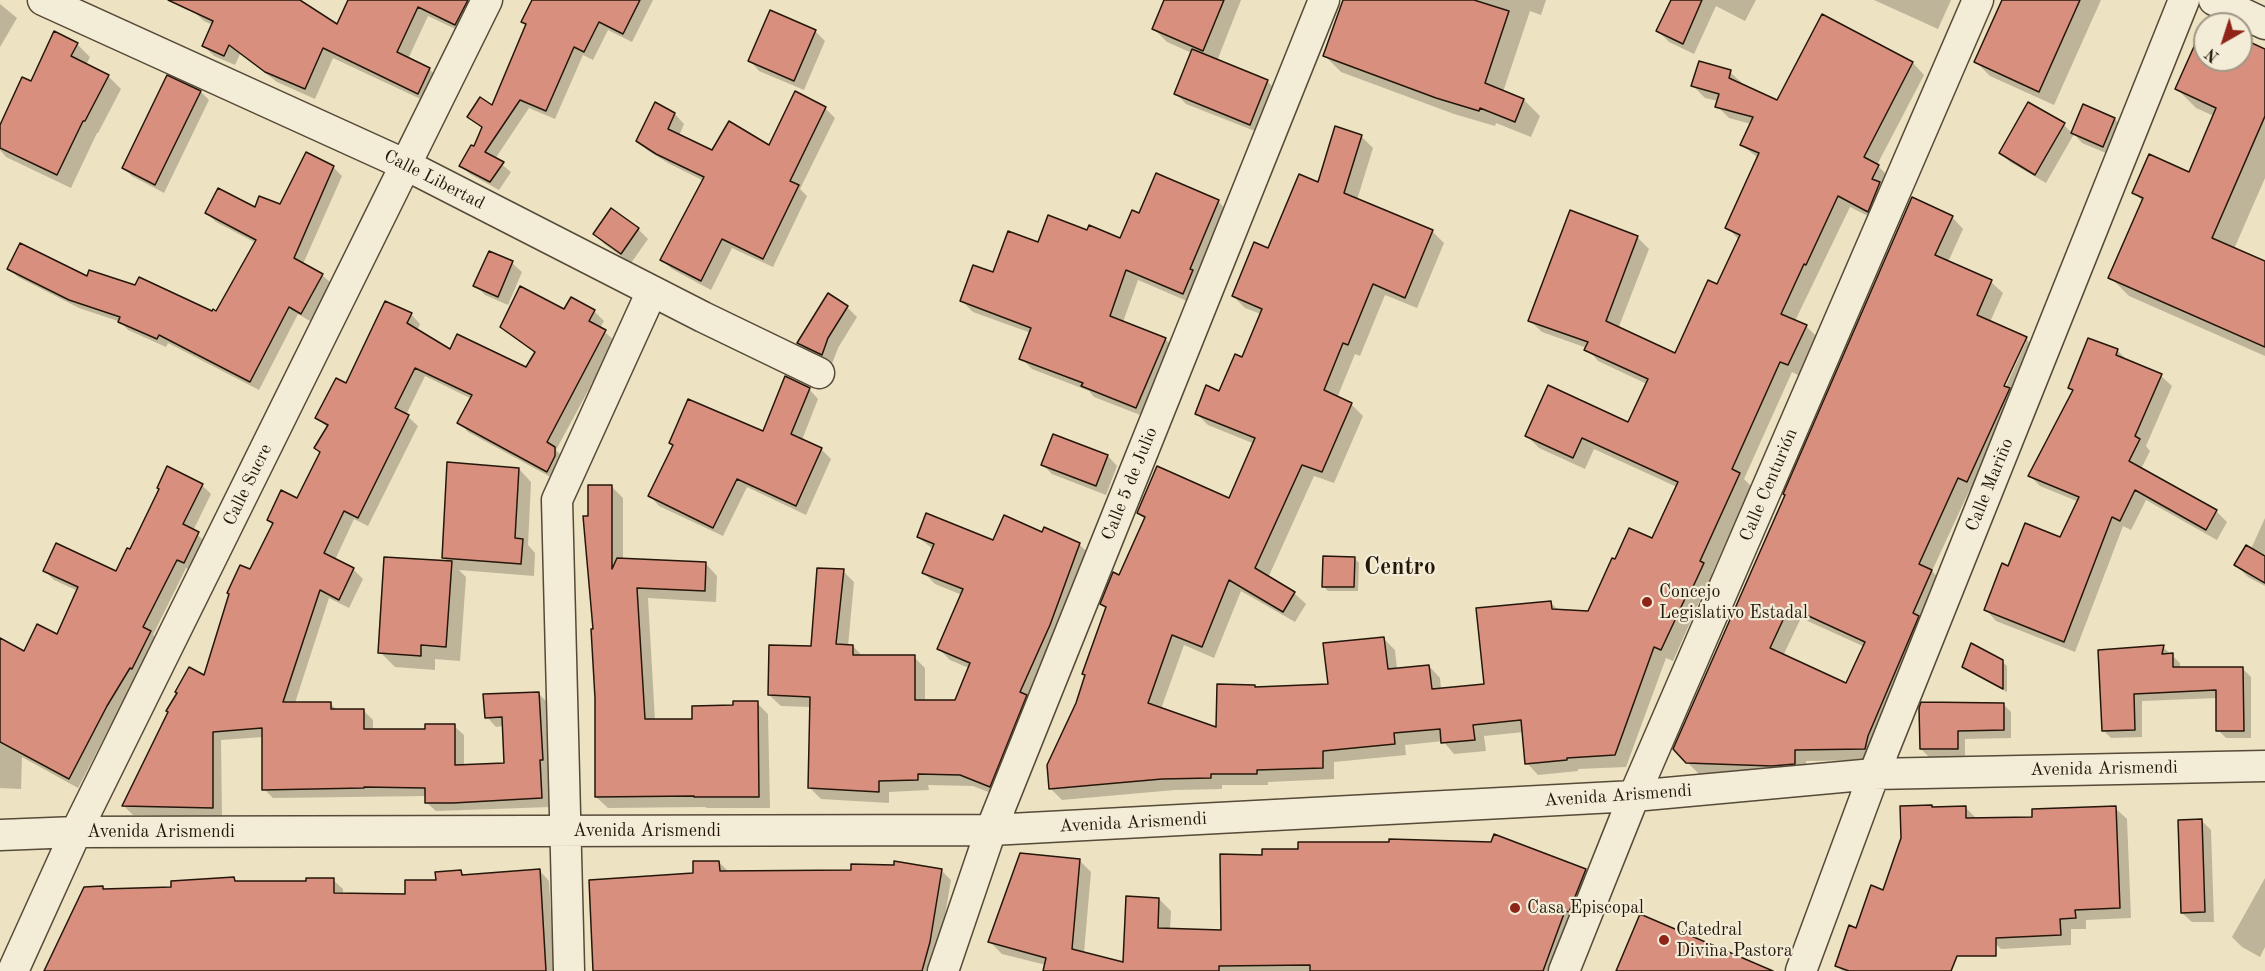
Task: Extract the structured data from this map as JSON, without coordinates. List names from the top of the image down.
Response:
{
  "streets": {
    "street": [
      "Calle Libertad",
      "Calle 5 de Julio",
      "Calle Sucre",
      "Calle Centurión",
      "Calle Mariño",
      "Avenida Arismendi"
    ]
  },
  "crossings": [
    ["Calle Libertad", "Calle Sucre"],
    ["Calle 5 de Julio", "Avenida Arismendi"],
    ["Calle Sucre", "Avenida Arismendi"],
    ["Calle Centurión", "Avenida Arismendi"],
    ["Calle Mariño", "Avenida Arismendi"]
  ],
  "districts": ["Centro"],
  "places": ["Concejo Legislativo Estadal", "Casa Episcopal", "Catedral Divina Pastora"],
  "north": "bottom left"
}
